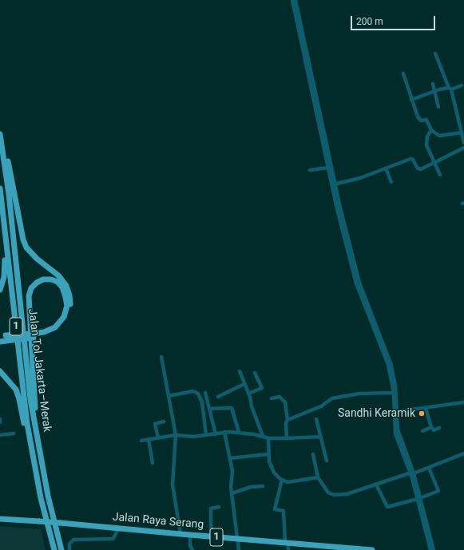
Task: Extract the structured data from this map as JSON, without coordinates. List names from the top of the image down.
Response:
{
  "streets": {
    "highway": ["1", "Jalan Tol Jakarta–Merak", "Jalan Raya Serang"]
  },
  "places": ["Sandhi Keramik"],
  "scale_bar": "200 m"
}
